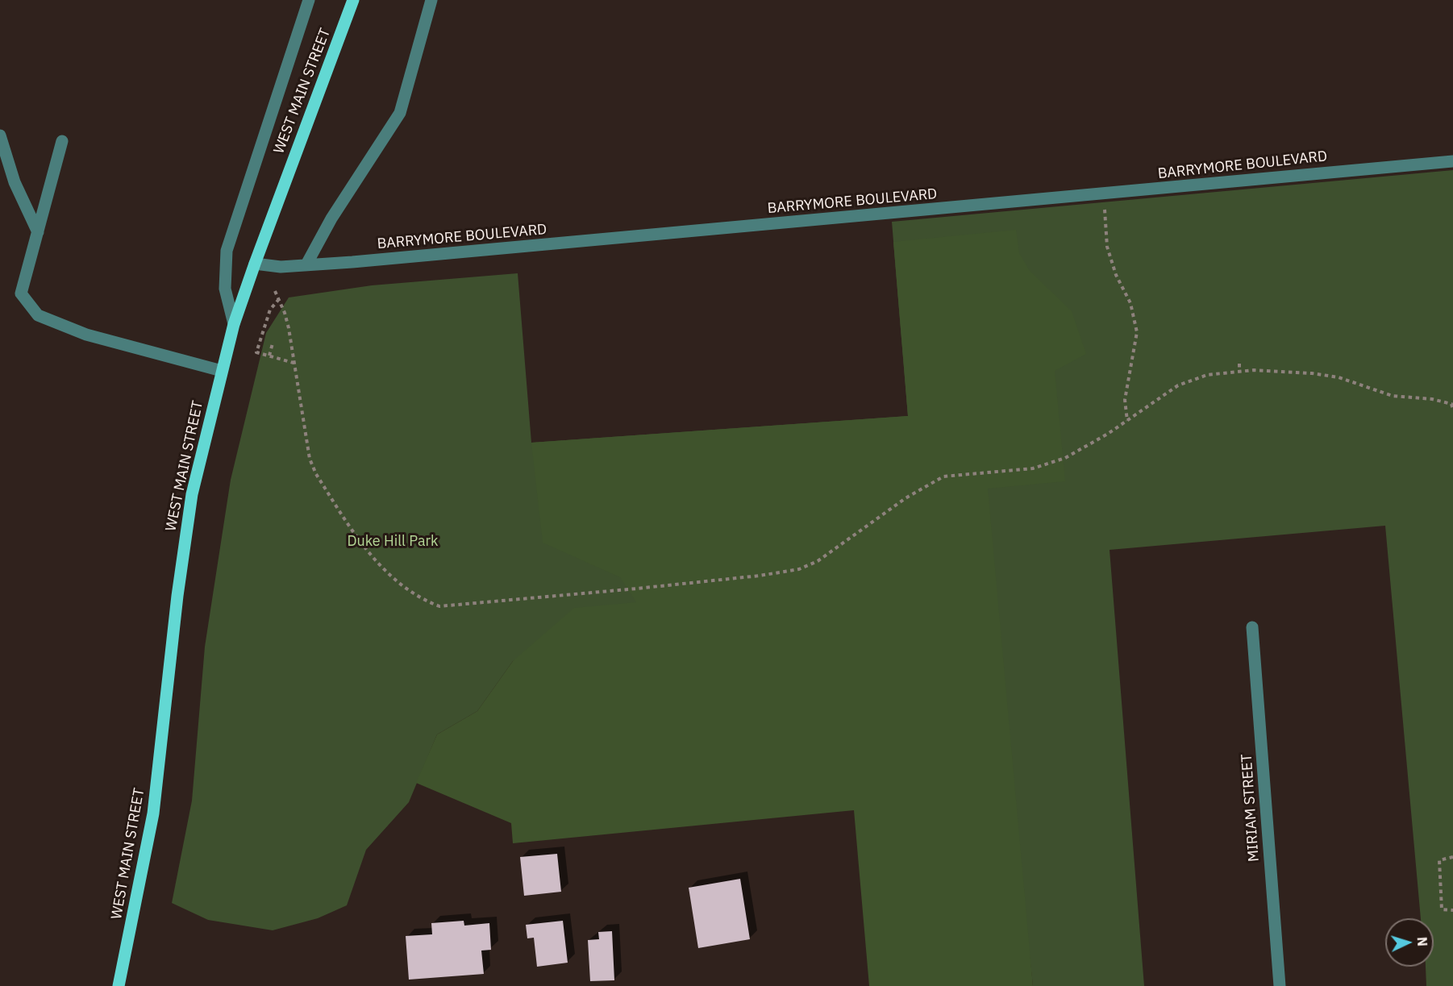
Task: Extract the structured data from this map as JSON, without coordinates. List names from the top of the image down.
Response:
{
  "streets": {
    "main road": ["WEST MAIN STREET"],
    "street": ["BARRYMORE BOULEVARD", "MIRIAM STREET"]
  },
  "crossings": [
    ["WEST MAIN STREET", "BARRYMORE BOULEVARD"]
  ],
  "parks": ["Duke Hill Park"],
  "north": "right"
}
